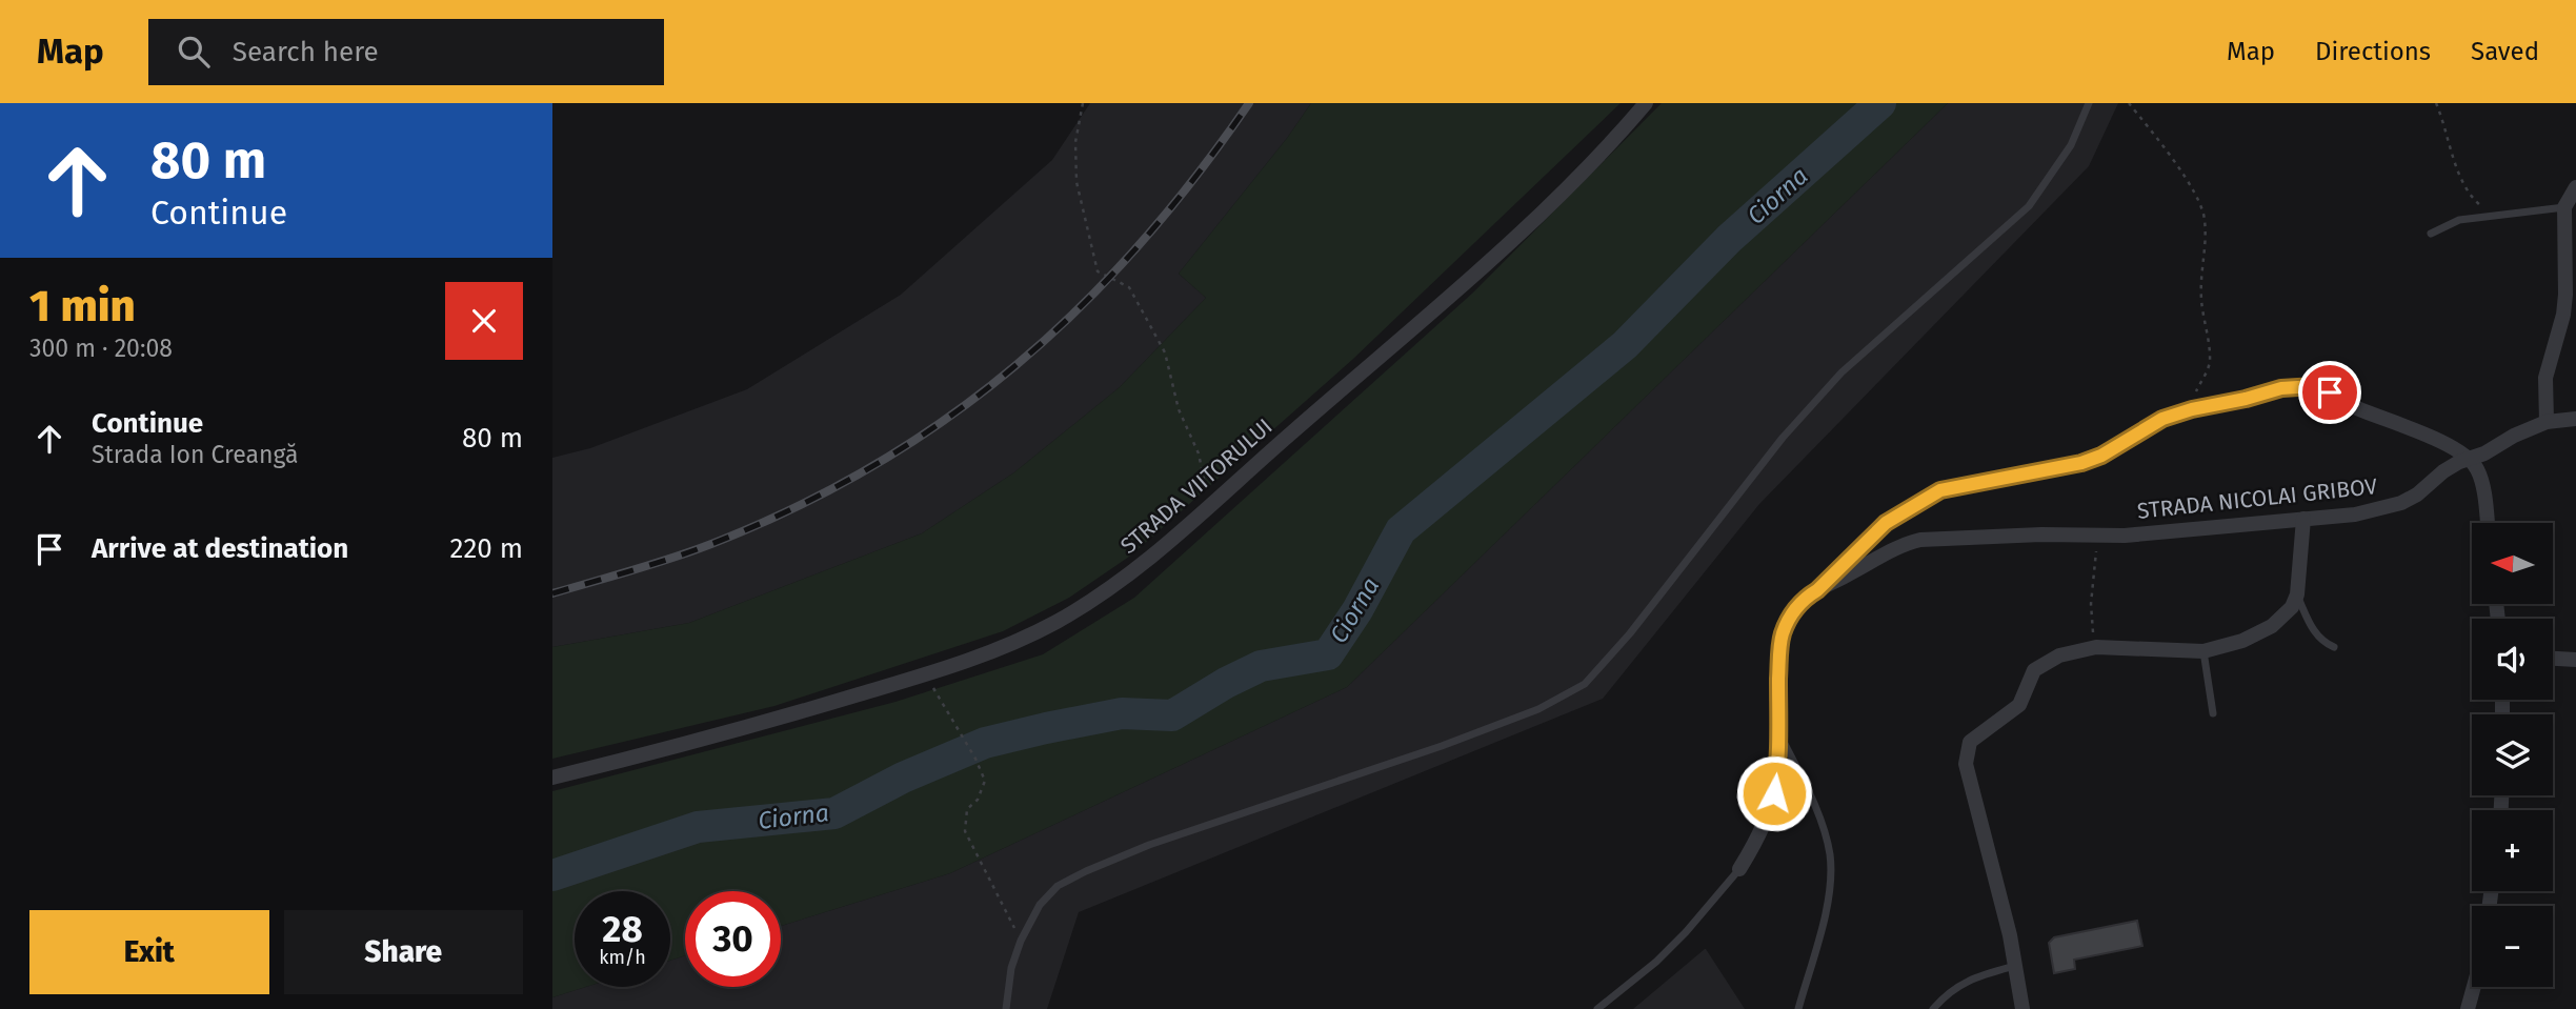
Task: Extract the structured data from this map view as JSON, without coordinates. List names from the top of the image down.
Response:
{
  "streets": {
    "street": ["STRADA VIITORULUI", "STRADA NICOLAI GRIBOV"]
  },
  "water": ["Ciorna"],
  "north": "left",
  "page": {
    "header": "Map",
    "search": "Search here",
    "nav": ["Map", "Directions", "Saved"],
    "turn": ["80 m", "Continue"],
    "heading": ["1 min", "300 m · 20:08"],
    "list": [
      {
        "name": "Continue",
        "note": "Strada Ion Creangă",
        "value": "80 m"
      },
      {
        "name": "Arrive at destination",
        "value": "220 m"
      }
    ],
    "map_buttons": ["+", "−"],
    "speed": "28 km/h",
    "limit": "30",
    "buttons": ["Exit", "Share"]
  }
}
